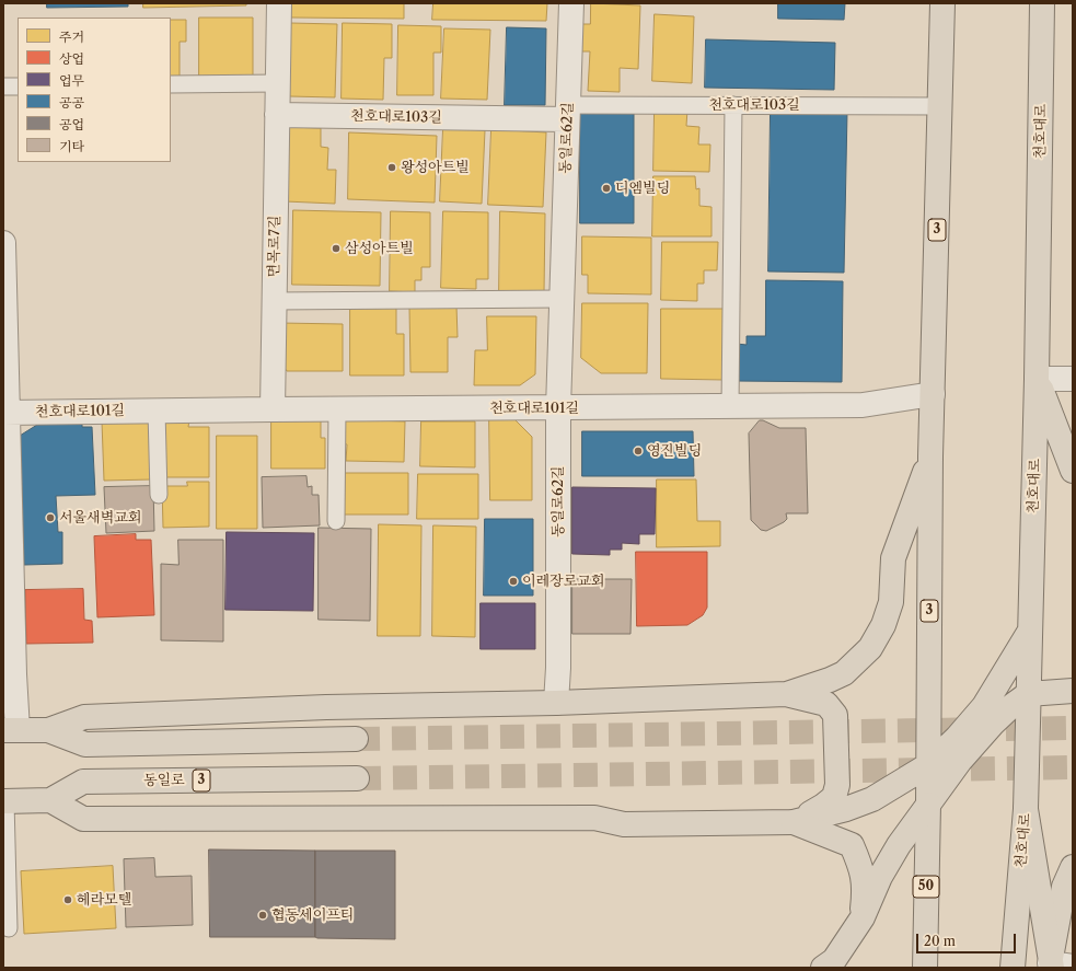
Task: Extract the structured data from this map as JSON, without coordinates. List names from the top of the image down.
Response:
{
  "streets": {
    "main road": [
      "천호대로",
      "3",
      "동일로",
      "50"
    ],
    "street": [
      "천호대로103길",
      "동일로62길",
      "면목로7길",
      "천호대로101길"
    ]
  },
  "crossings": [
    ["천호대로103길", "동일로62길"],
    ["천호대로103길", "3"],
    ["천호대로103길", "면목로7길"],
    ["동일로62길", "천호대로101길"],
    ["3", "천호대로101길"],
    ["3", "50"],
    ["면목로7길", "천호대로101길"]
  ],
  "places": [
    "왕성아트빌",
    "디엠빌딩",
    "삼성아트빌",
    "영진빌딩",
    "서울새벽교회",
    "이레장로교회",
    "헤라모텔",
    "협동세이프티"
  ],
  "legend": [
    "주거",
    "상업",
    "업무",
    "공공",
    "공업",
    "기타"
  ],
  "scale_bar": "20 m"
}
